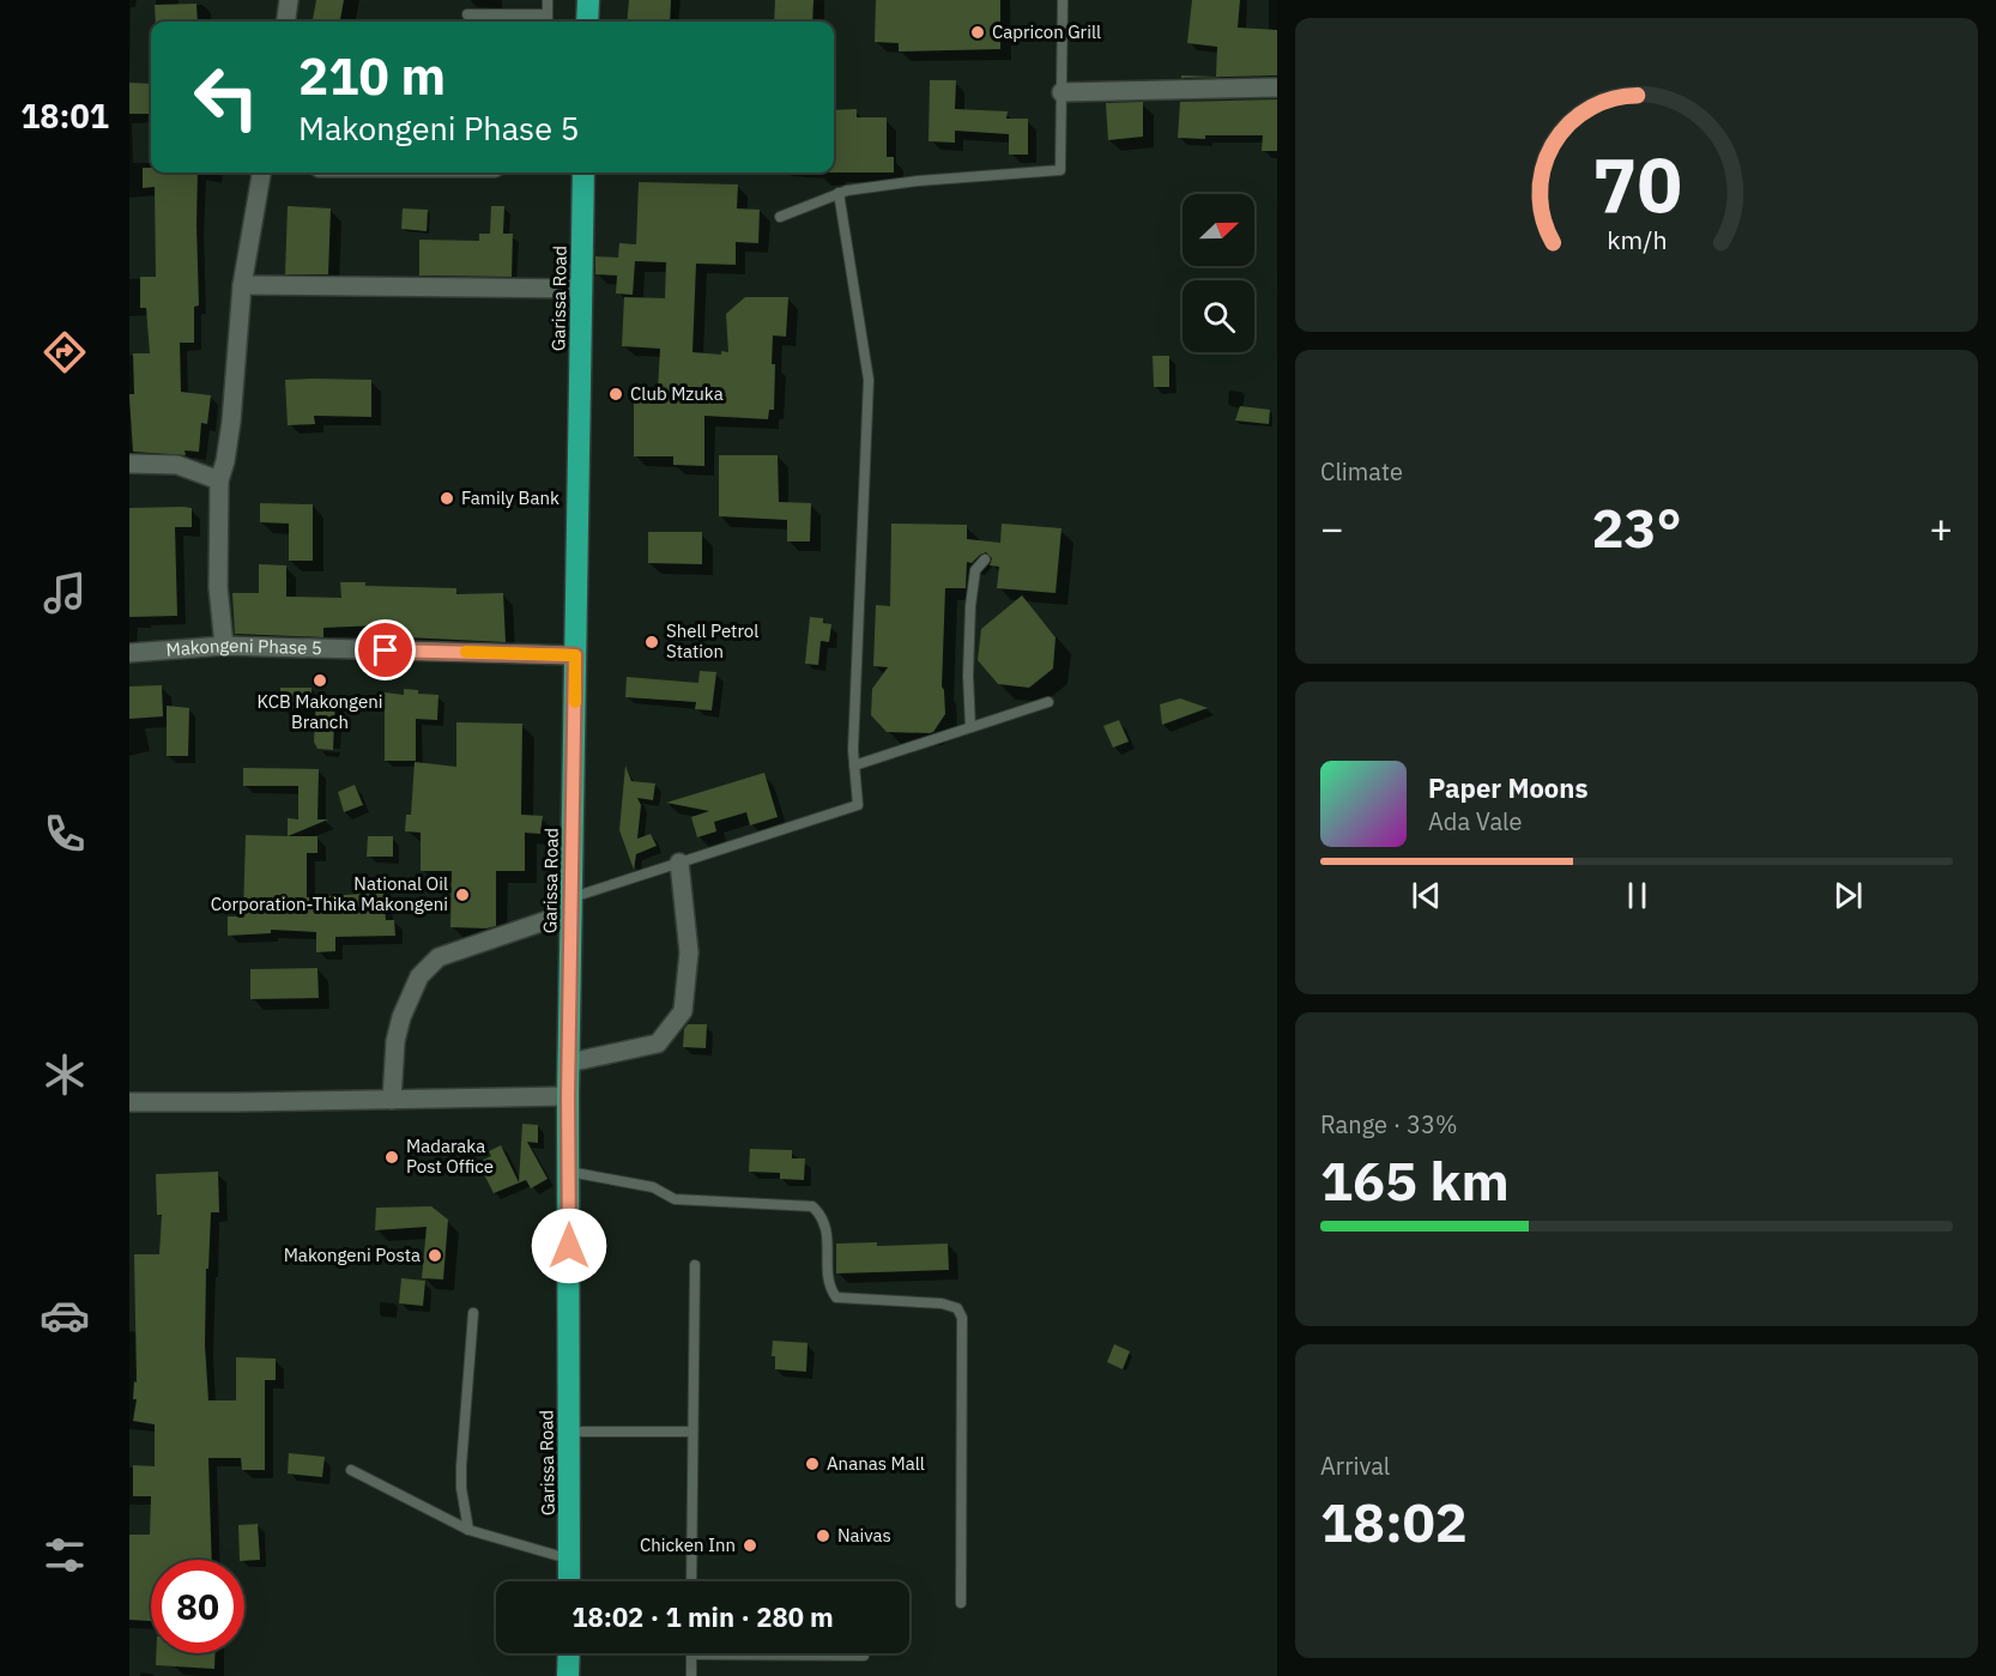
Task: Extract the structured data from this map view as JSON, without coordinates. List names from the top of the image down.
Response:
{
  "streets": {
    "highway": ["Garissa Road"],
    "street": ["Makongeni Phase 5"]
  },
  "crossings": [
    ["Garissa Road", "Makongeni Phase 5"]
  ],
  "places": [
    "Capricon Grill",
    "Club Mzuka",
    "Family Bank",
    "Shell Petrol Station",
    "KCB Makongeni Branch",
    "National Oil Corporation-Thika Makongeni",
    "Madaraka Post Office",
    "Makongeni Posta",
    "Ananas Mall",
    "Naivas",
    "Chicken Inn"
  ],
  "north": "right",
  "page": {
    "tabs": "18:01",
    "turn": ["210 m", "Makongeni Phase 5"],
    "tile": [
      "Climate",
      ["Range · 33%", "165 km"],
      ["Arrival", "18:02"]
    ],
    "heat": ["−", "23°", "+"],
    "song": ["Paper Moons", "Ada Vale"],
    "limit": "80",
    "trip": "18:02 · 1 min · 280 m",
    "gauge": ["70", "km/h"]
  }
}
